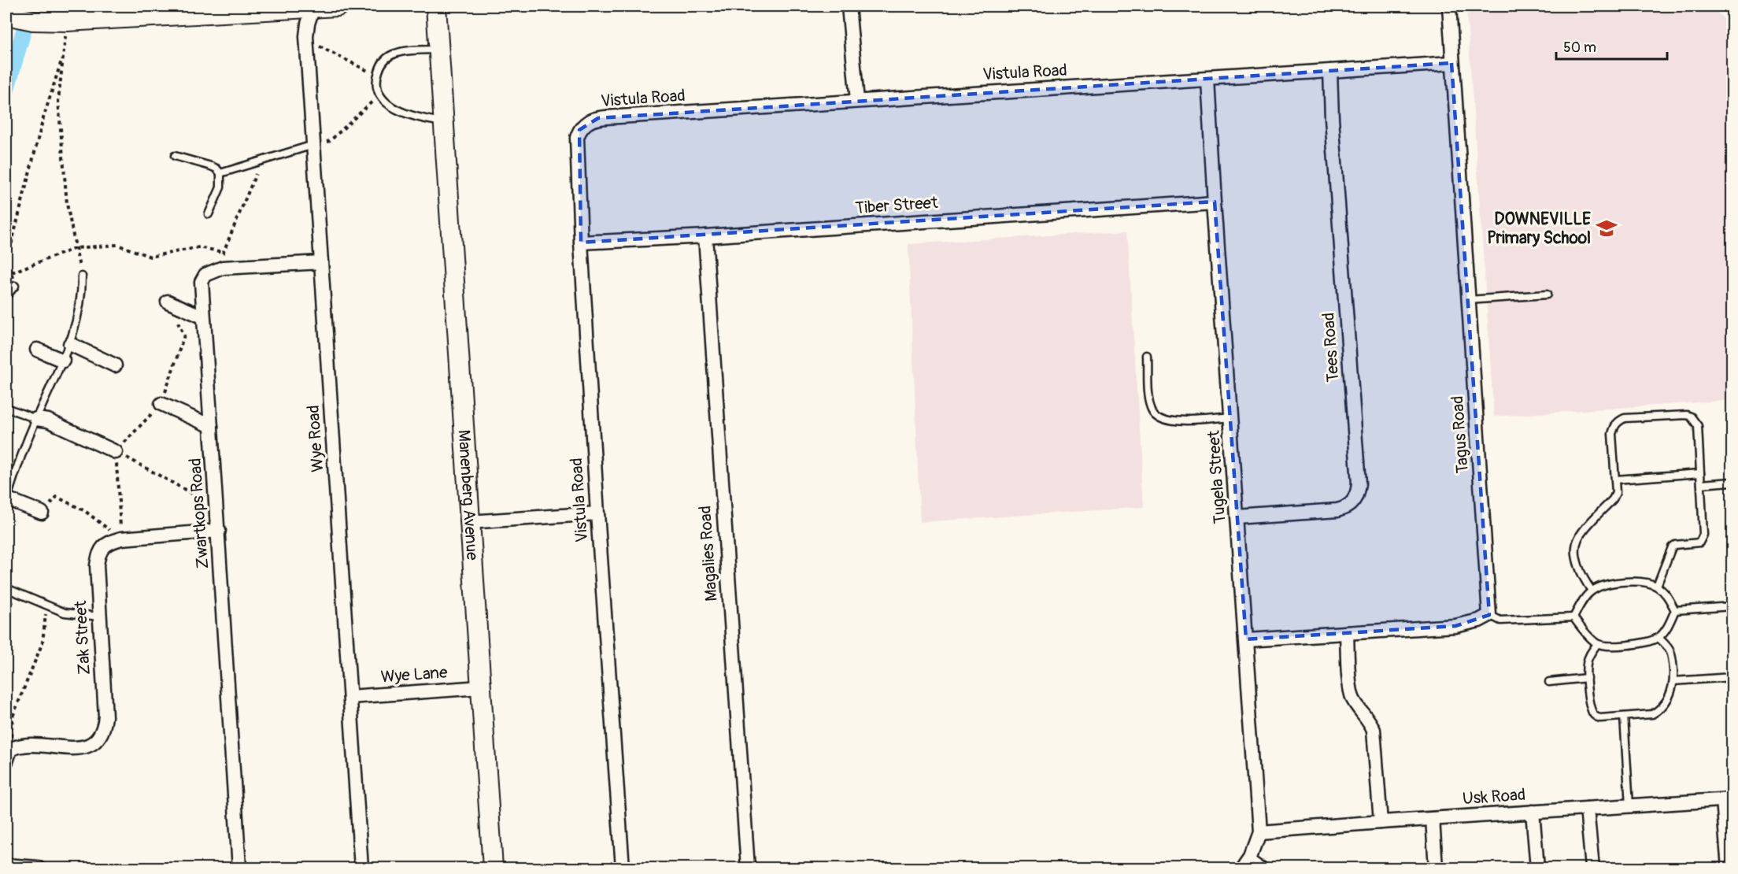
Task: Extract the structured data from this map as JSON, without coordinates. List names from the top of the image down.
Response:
{
  "streets": {
    "street": [
      "Vistula Road",
      "Tiber Street",
      "Tees Road",
      "Tagus Road",
      "Wye Road",
      "Tugela Street",
      "Manenberg Avenue",
      "Zwartkops Road",
      "Magalies Road",
      "Zak Street",
      "Wye Lane",
      "Usk Road"
    ]
  },
  "crossings": [
    ["Vistula Road", "Tiber Street"],
    ["Vistula Road", "Tees Road"],
    ["Vistula Road", "Tagus Road"],
    ["Vistula Road", "Tugela Street"],
    ["Tiber Street", "Tugela Street"],
    ["Tiber Street", "Magalies Road"],
    ["Tees Road", "Tugela Street"],
    ["Wye Road", "Zwartkops Road"],
    ["Wye Road", "Wye Lane"],
    ["Tugela Street", "Usk Road"],
    ["Manenberg Avenue", "Wye Lane"],
    ["Zwartkops Road", "Zak Street"]
  ],
  "places": {
    "school or university": ["DOWNEVILLE Primary School"]
  },
  "scale_bar": "50 m"
}
